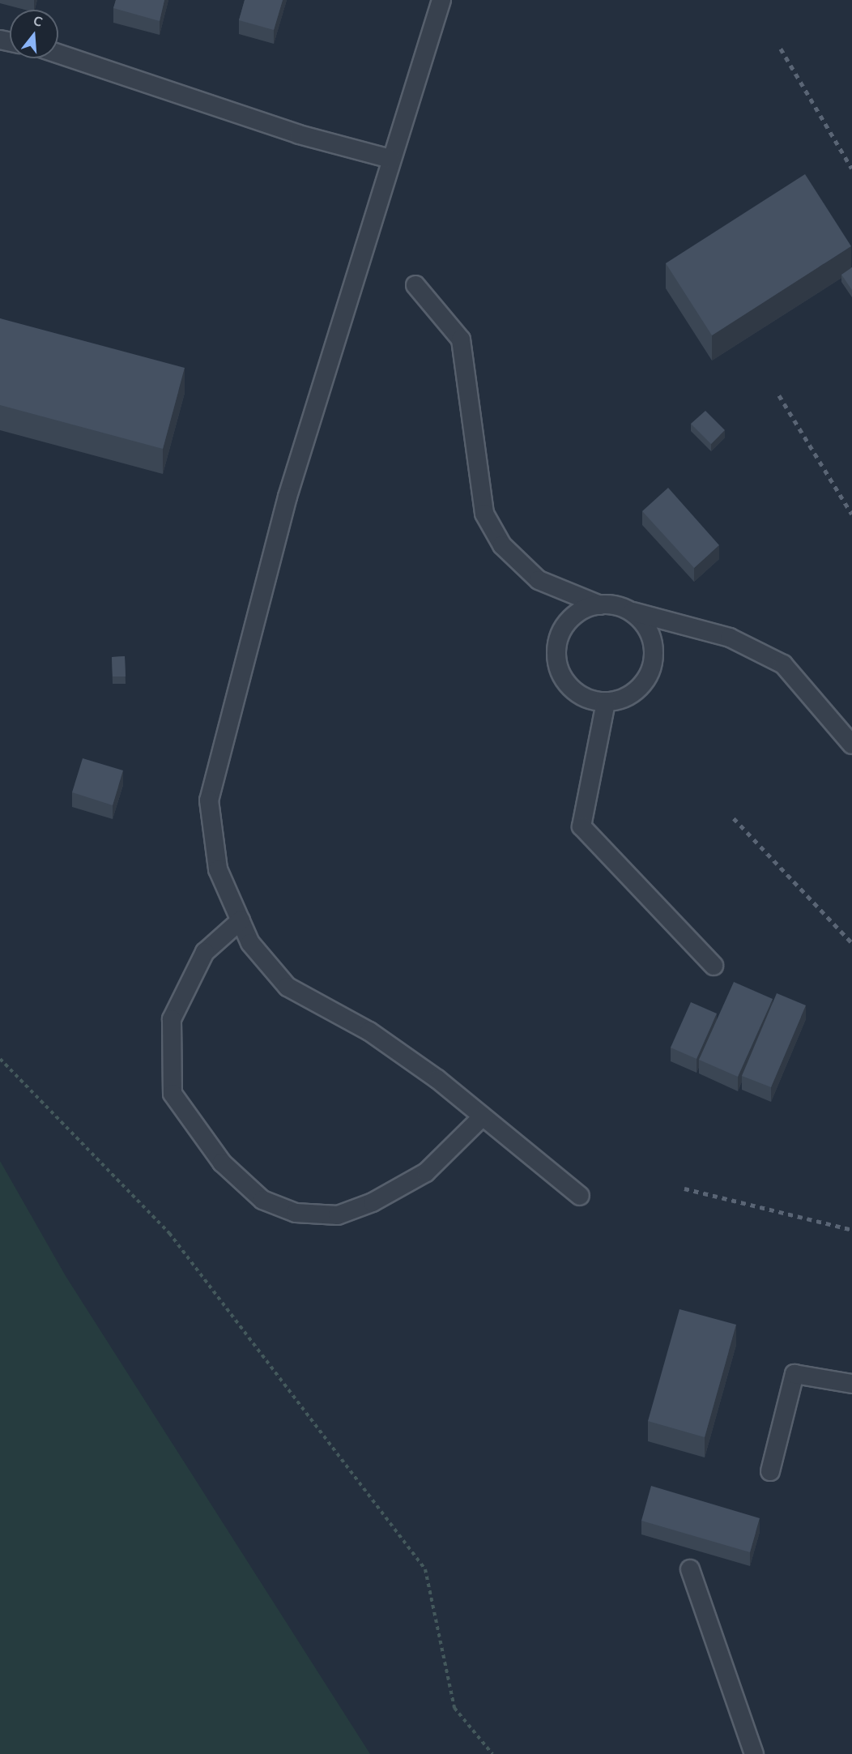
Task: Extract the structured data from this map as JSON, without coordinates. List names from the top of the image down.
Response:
{
  "north": "top"
}
